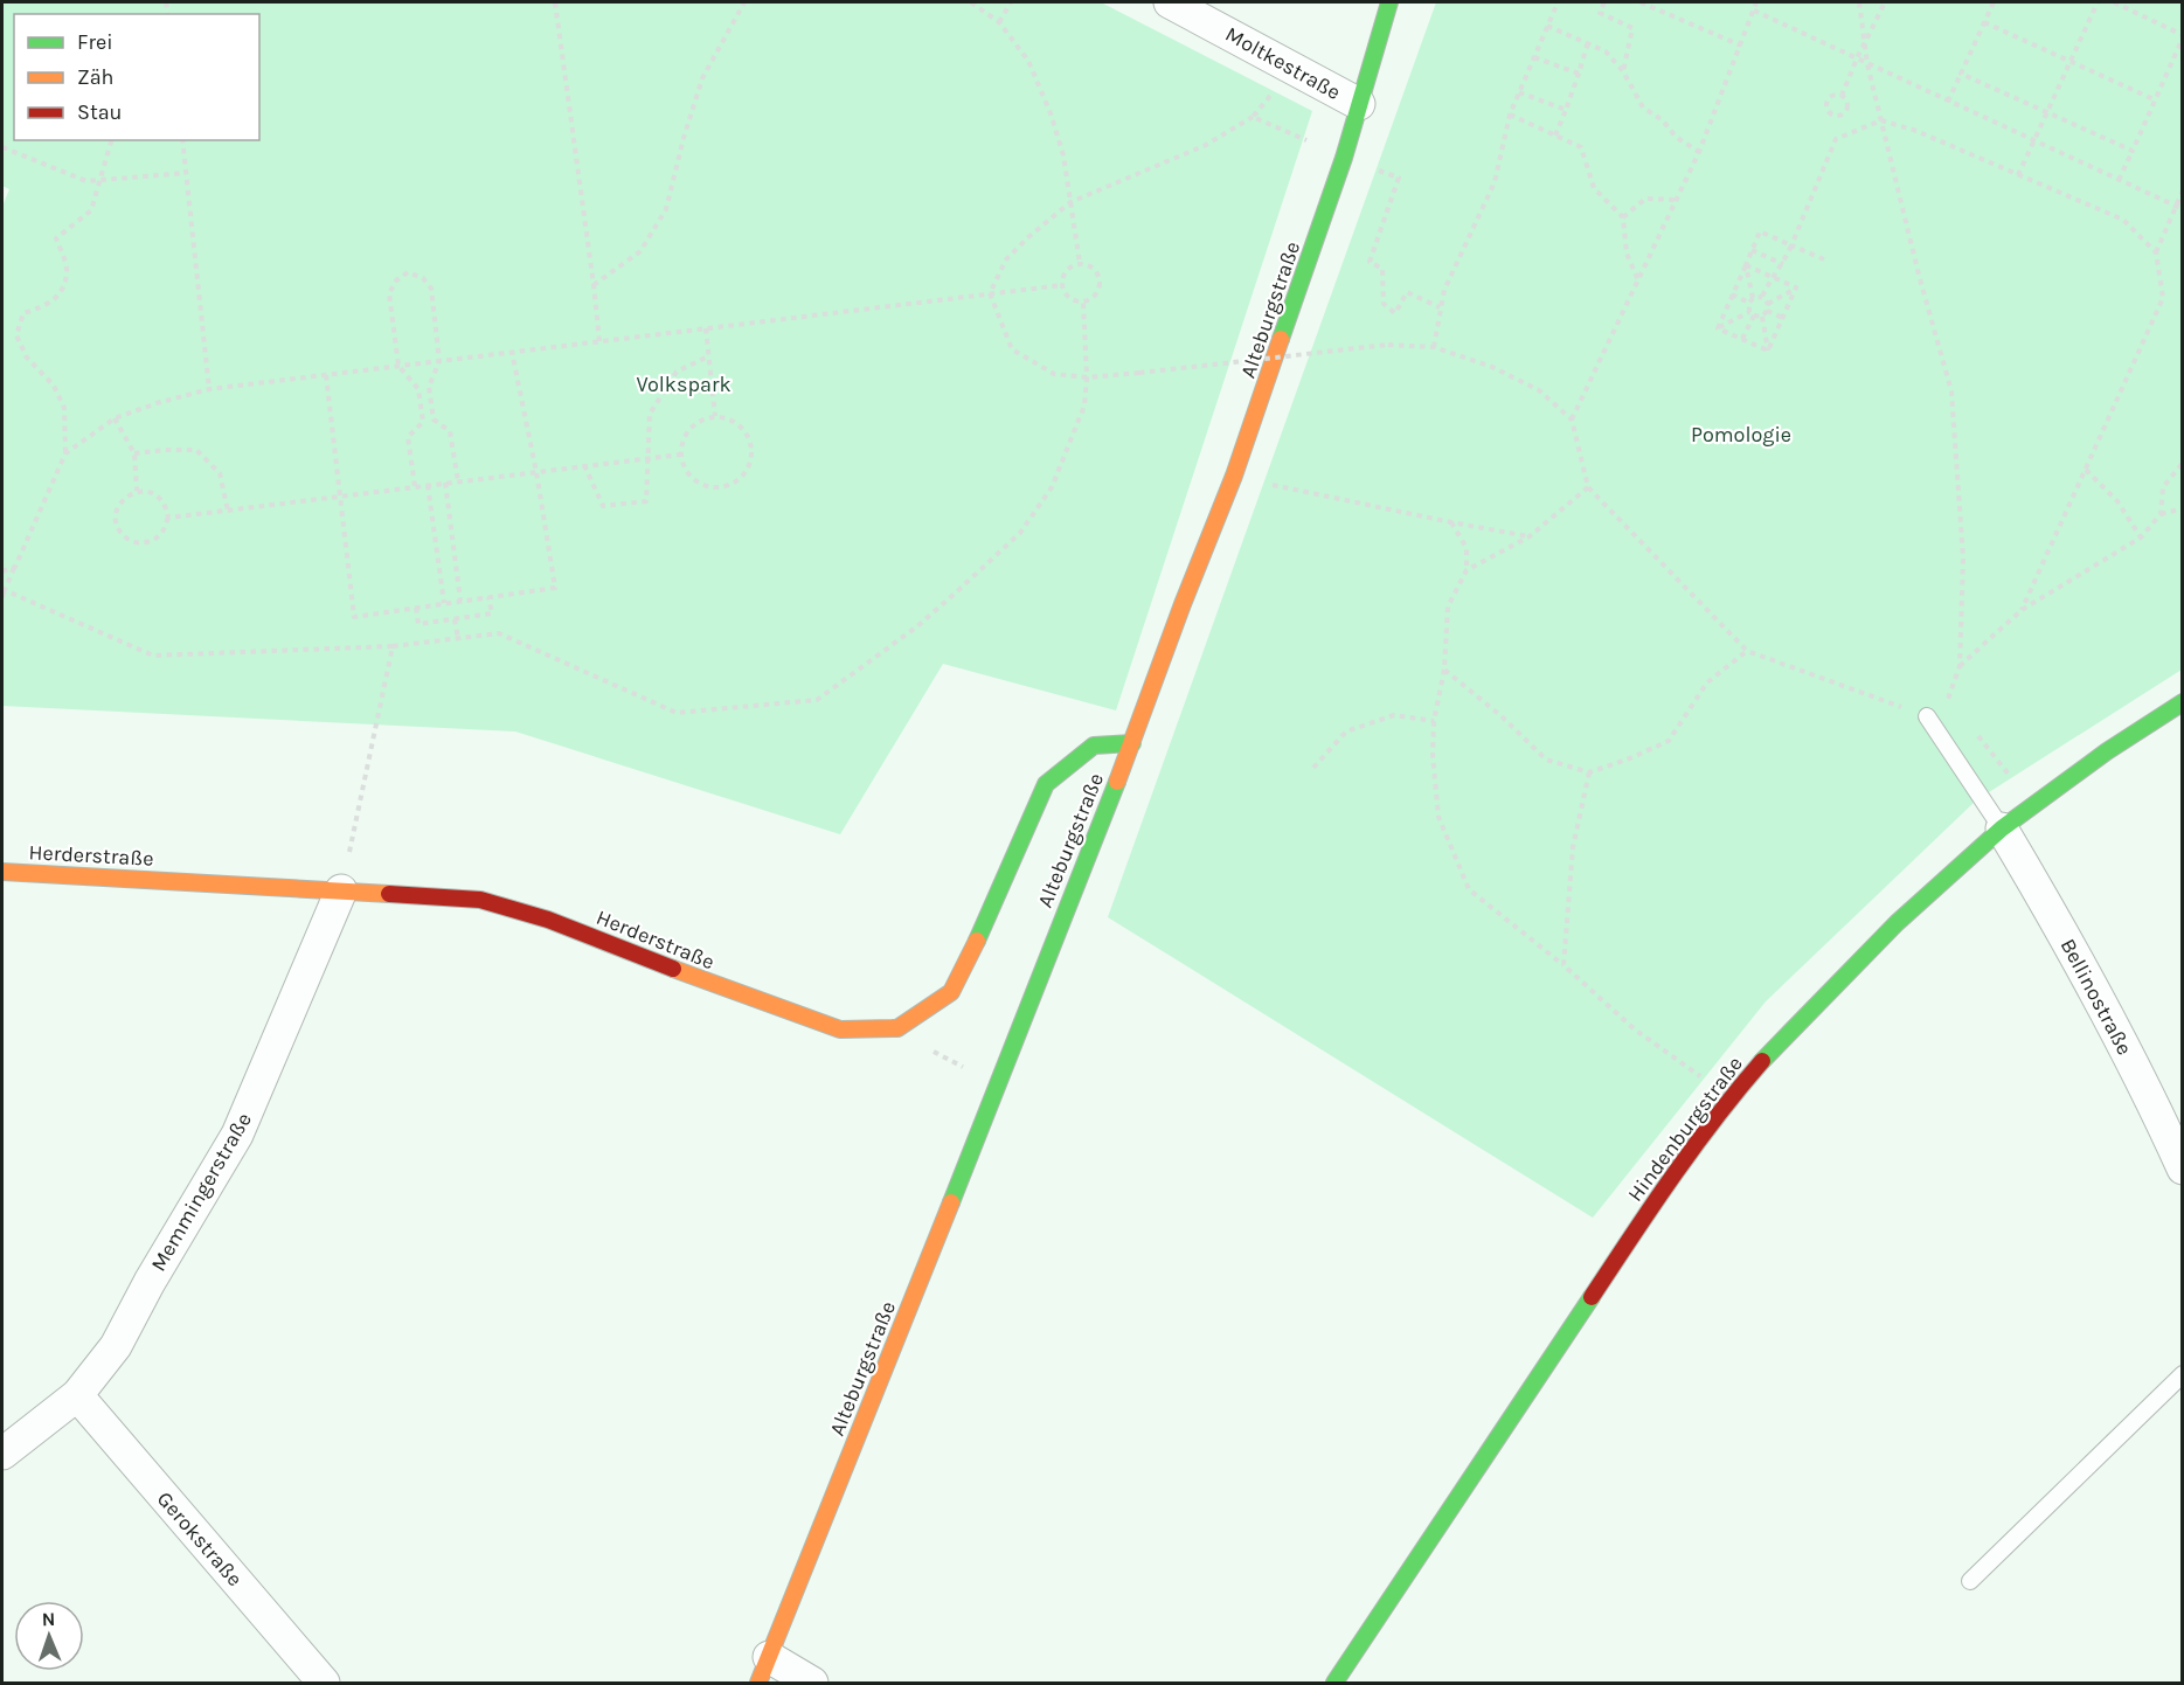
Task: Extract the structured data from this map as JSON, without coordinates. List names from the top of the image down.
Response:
{
  "streets": {
    "street": [
      "Moltkestraße",
      "Alteburgstraße",
      "Herderstraße",
      "Bellinostraße",
      "Hindenburgstraße",
      "Memmingerstraße",
      "Gerokstraße"
    ]
  },
  "crossings": [
    ["Moltkestraße", "Alteburgstraße"],
    ["Alteburgstraße", "Herderstraße"],
    ["Herderstraße", "Memmingerstraße"],
    ["Bellinostraße", "Hindenburgstraße"],
    ["Memmingerstraße", "Gerokstraße"]
  ],
  "parks": ["Volkspark", "Pomologie"],
  "legend": ["Frei", "Zäh", "Stau"],
  "north": "top"
}
